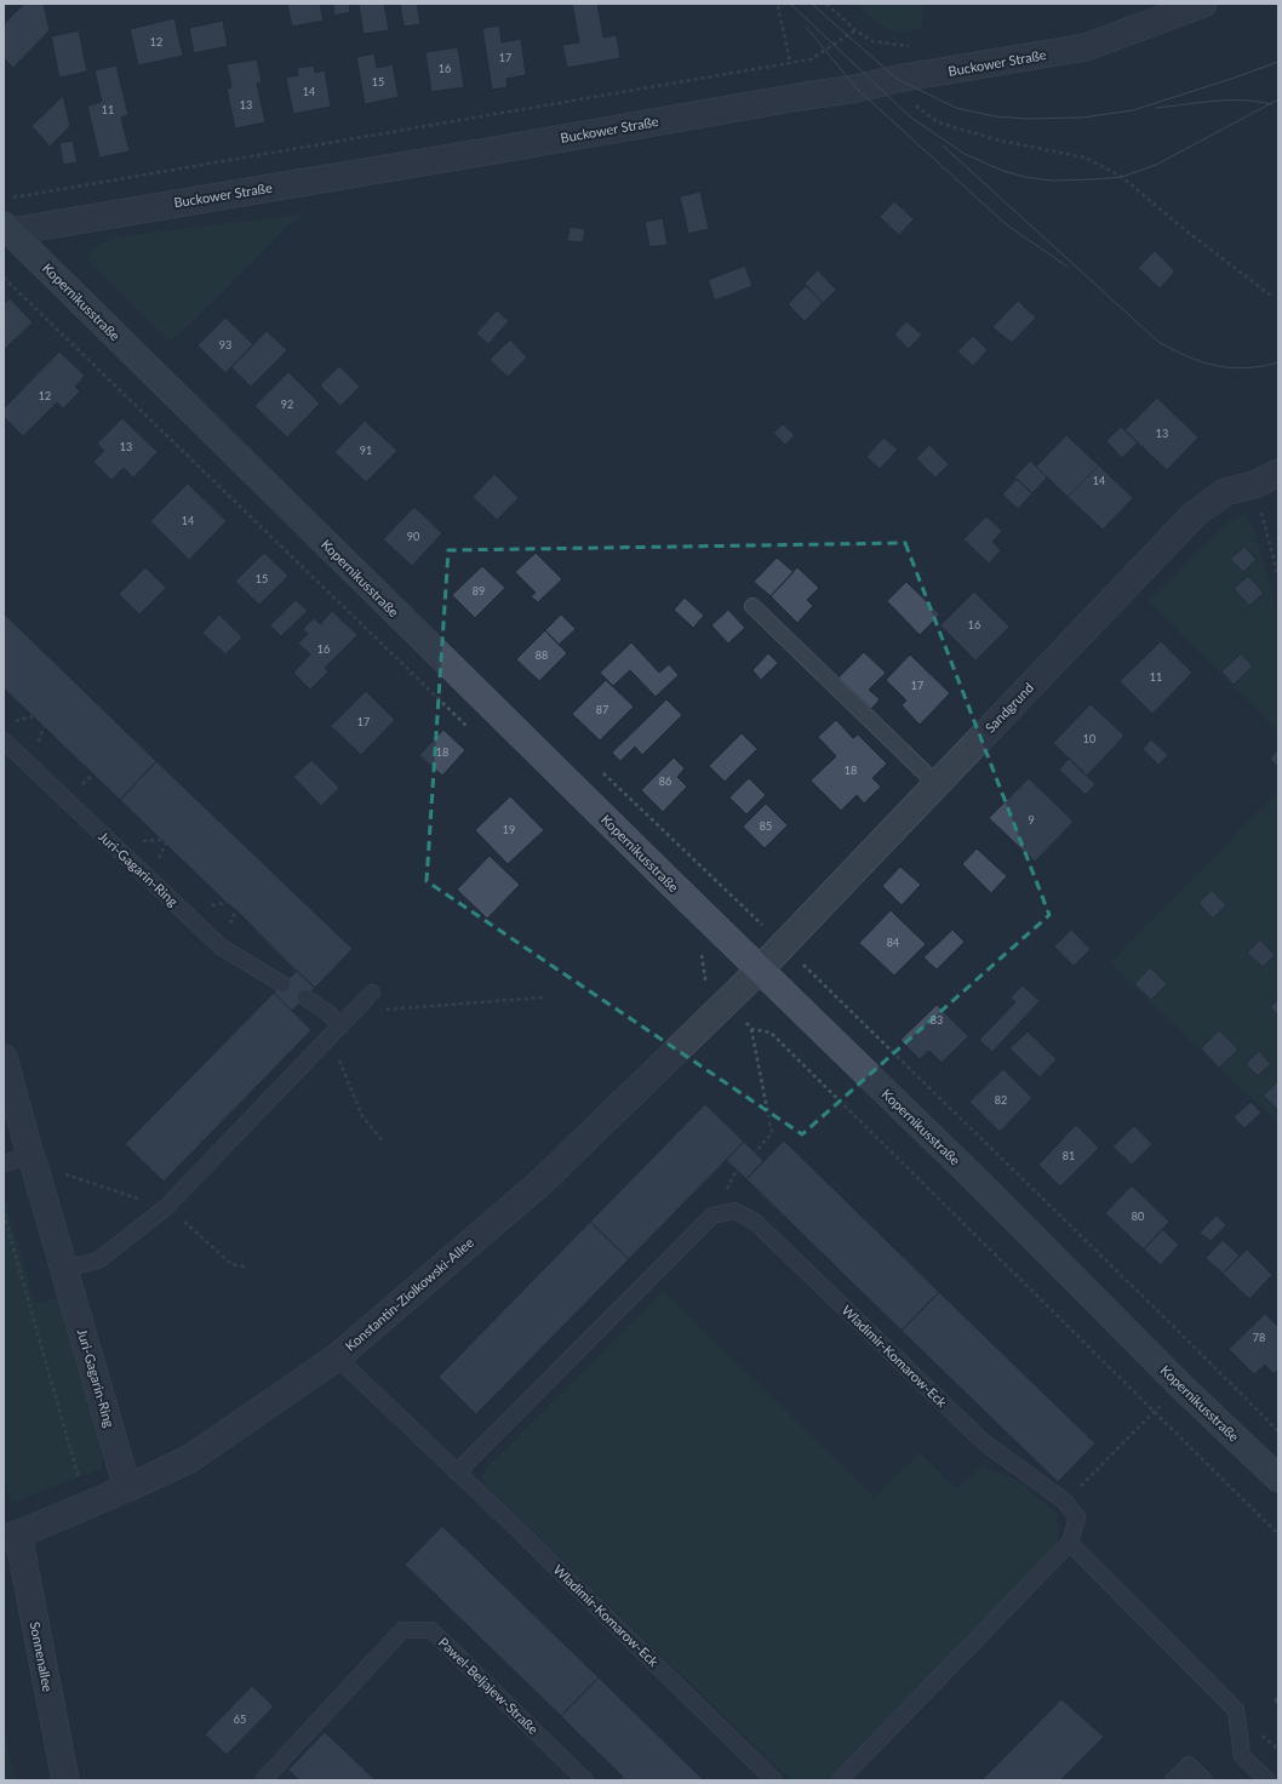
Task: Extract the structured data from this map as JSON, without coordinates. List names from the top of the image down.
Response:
{
  "streets": {
    "main road": ["Kopernikusstraße"],
    "street": [
      "Buckower Straße",
      "Sandgrund",
      "Juri-Gagarin-Ring",
      "Konstantin-Ziolkowski-Allee",
      "Sonnenallee"
    ],
    "lane": ["Wladimir-Komarow-Eck", "Pawel-Beljajew-Straße"]
  },
  "crossings": [
    ["Buckower Straße", "Kopernikusstraße"],
    ["Kopernikusstraße", "Sandgrund"],
    ["Kopernikusstraße", "Konstantin-Ziolkowski-Allee"],
    ["Sandgrund", "Konstantin-Ziolkowski-Allee"],
    ["Juri-Gagarin-Ring", "Konstantin-Ziolkowski-Allee"],
    ["Konstantin-Ziolkowski-Allee", "Wladimir-Komarow-Eck"],
    ["Konstantin-Ziolkowski-Allee", "Sonnenallee"]
  ],
  "house_numbers": [
    "12",
    "17",
    "16",
    "15",
    "14",
    "13",
    "11",
    "93",
    "12",
    "92",
    "13",
    "13",
    "91",
    "14",
    "14",
    "90",
    "15",
    "89",
    "16",
    "16",
    "88",
    "11",
    "17",
    "87",
    "17",
    "10",
    "18",
    "18",
    "86",
    "9",
    "85",
    "19",
    "84",
    "83",
    "82",
    "81",
    "80",
    "78",
    "65"
  ]
}
